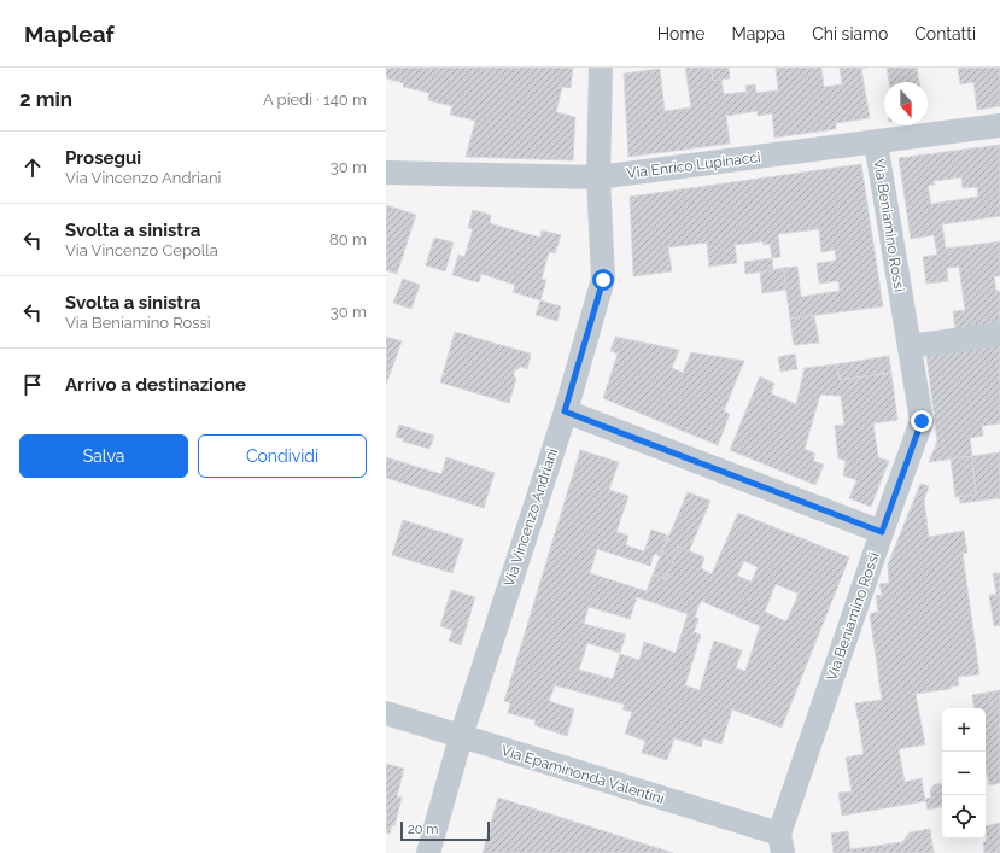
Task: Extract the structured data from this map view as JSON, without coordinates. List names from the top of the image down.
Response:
{
  "streets": {
    "street": [
      "Via Enrico Lupinacci",
      "Via Beniamino Rossi",
      "Via Vincenzo Andriani",
      "Via Epaminonda Valentini"
    ]
  },
  "crossings": [
    ["Via Enrico Lupinacci", "Via Beniamino Rossi"],
    ["Via Enrico Lupinacci", "Via Vincenzo Andriani"],
    ["Via Beniamino Rossi", "Via Epaminonda Valentini"],
    ["Via Vincenzo Andriani", "Via Epaminonda Valentini"]
  ],
  "scale_bar": "20 m",
  "north": "bottom",
  "page": {
    "header": "Mapleaf",
    "nav": [
      "Home",
      "Mappa",
      "Chi siamo",
      "Contatti"
    ],
    "heading": ["2 min", "A piedi · 140 m"],
    "list": [
      ["Prosegui", "Via Vincenzo Andriani", "30 m"],
      ["Svolta a sinistra", "Via Vincenzo Cepolla", "80 m"],
      ["Svolta a sinistra", "Via Beniamino Rossi", "30 m"],
      "Arrivo a destinazione"
    ],
    "buttons": ["Salva", "Condividi"],
    "map_buttons": ["+", "−"],
    "scale": "20 m"
  }
}
